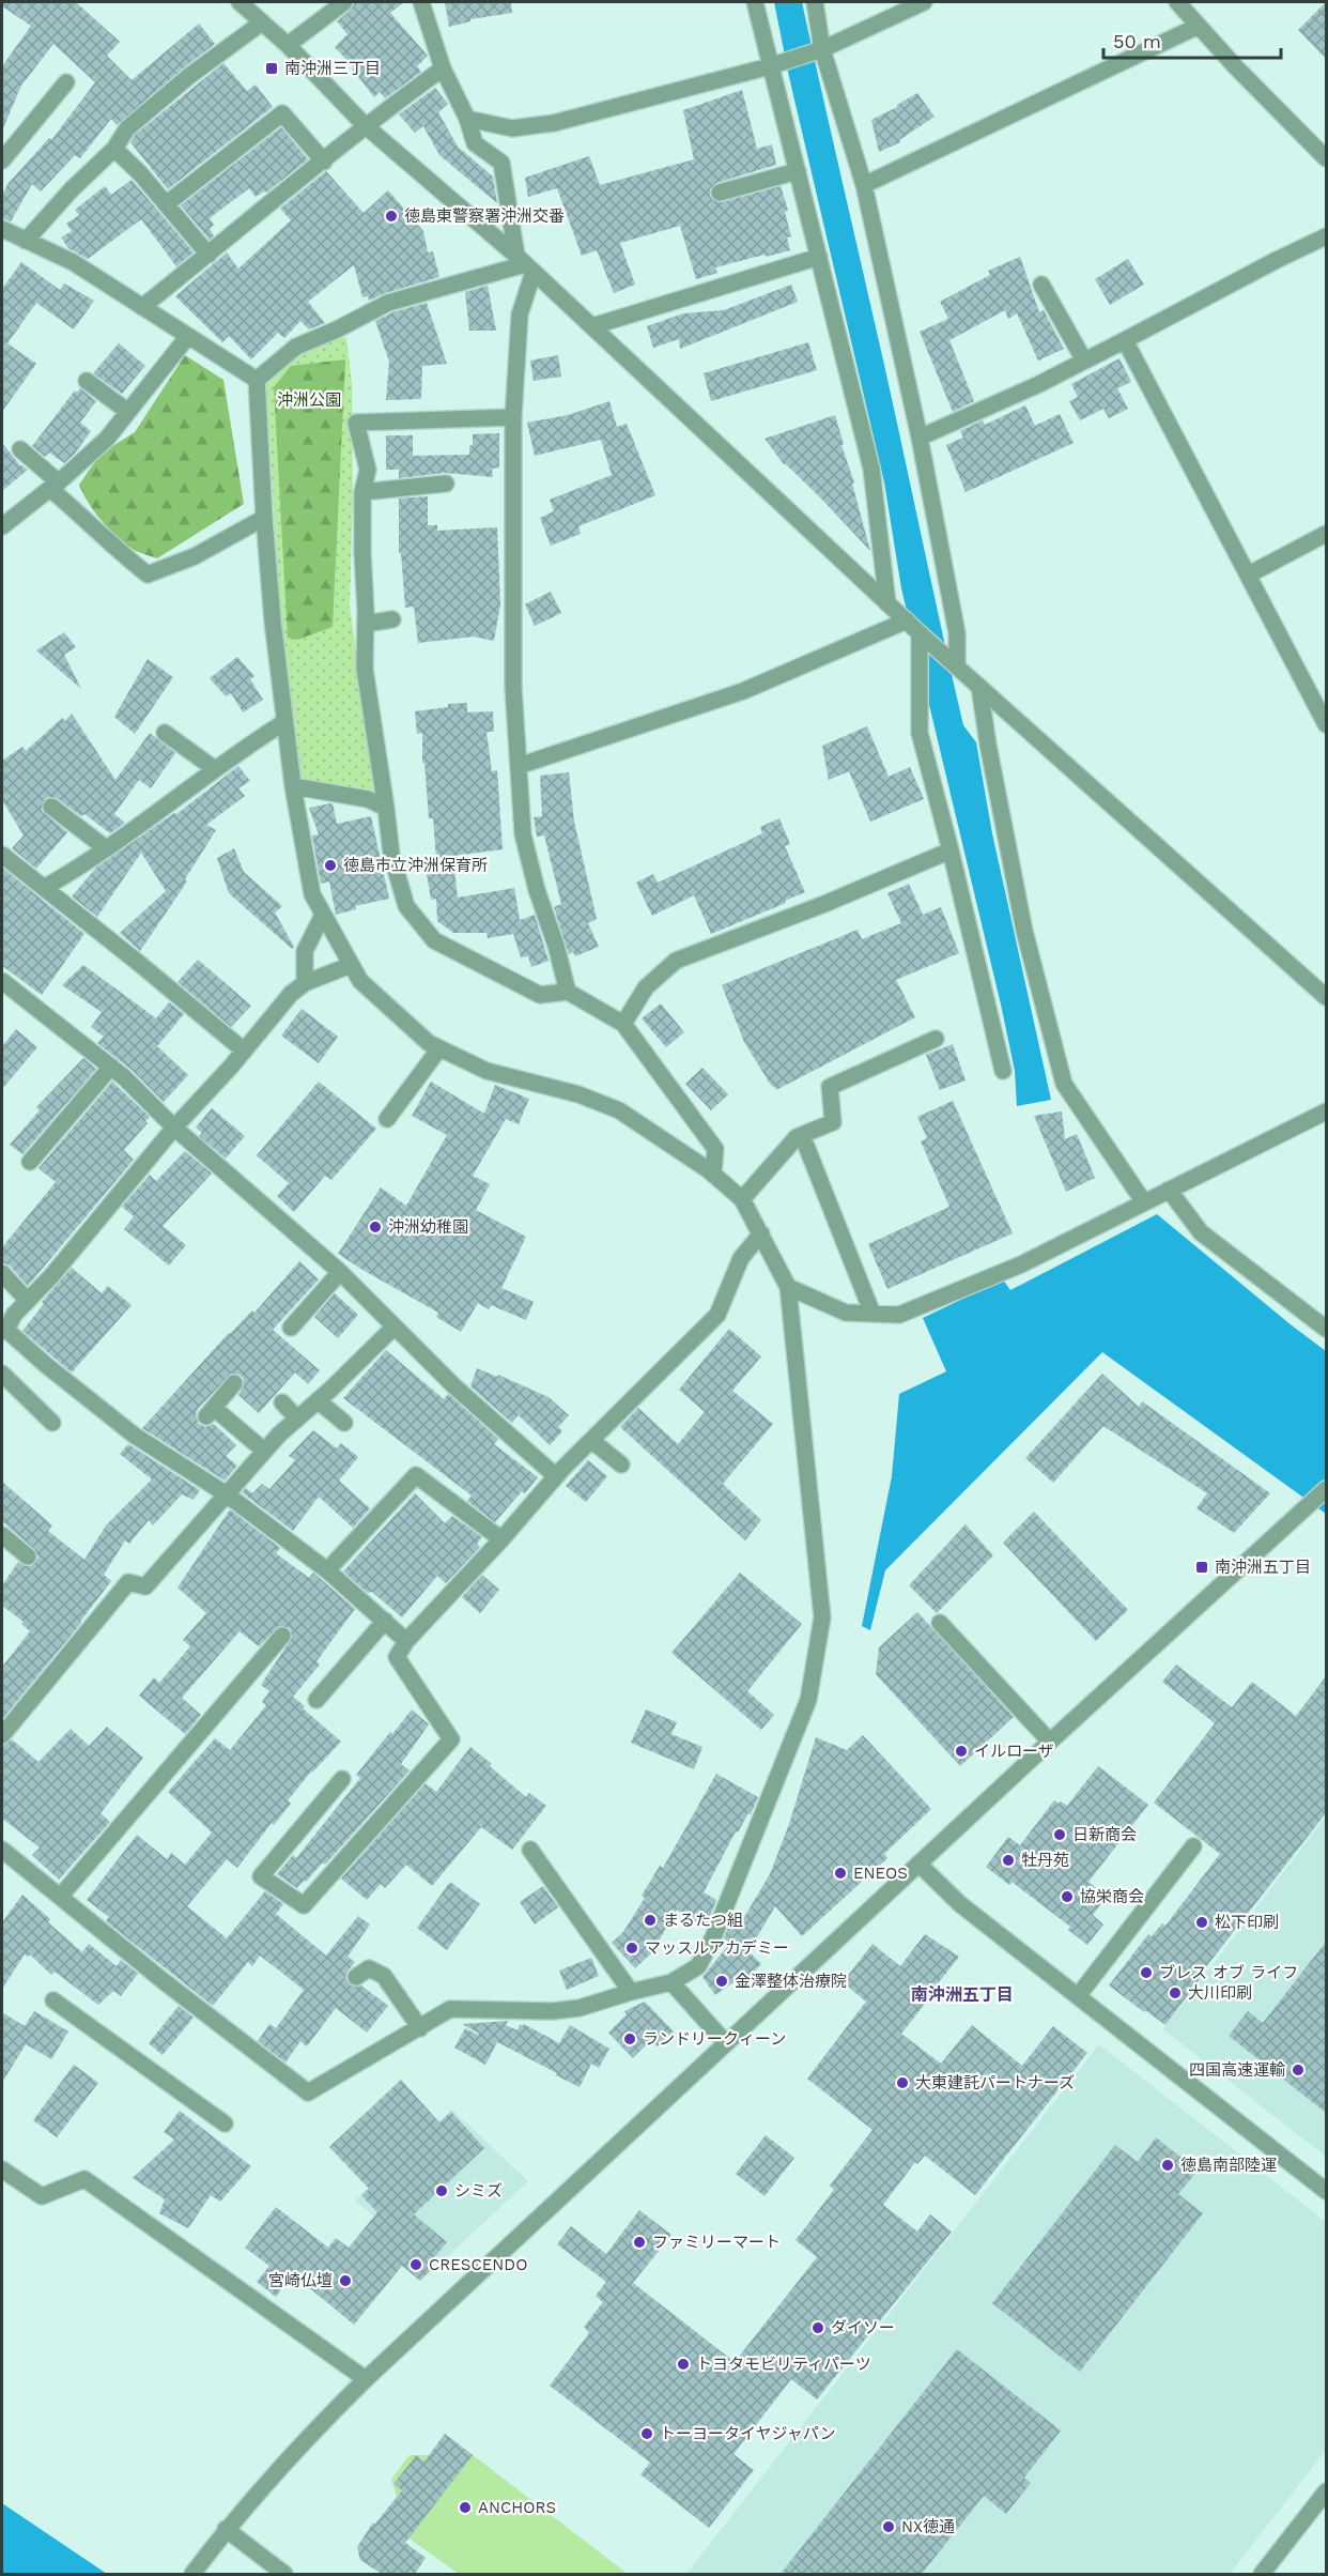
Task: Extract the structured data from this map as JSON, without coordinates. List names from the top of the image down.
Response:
{
  "districts": ["南沖洲五丁目"],
  "parks": ["沖洲公園"],
  "places": {
    "transit": ["南沖洲三丁目", "南沖洲五丁目"],
    "other": [
      "徳島東警察署沖洲交番",
      "徳島市立沖洲保育所",
      "沖洲幼稚園",
      "イルローザ",
      "日新商会",
      "牡丹苑",
      "ENEOS",
      "協栄商会",
      "まるたつ組",
      "松下印刷",
      "マッスルアカデミー",
      "ブレス オブ ライフ",
      "金澤整体治療院",
      "大川印刷",
      "ランドリークィーン",
      "四国高速運輸",
      "大東建託パートナーズ",
      "徳島南部陸運",
      "シミズ",
      "ファミリーマート",
      "CRESCENDO",
      "宮崎仏壇",
      "ダイソー",
      "トヨタモビリティパーツ",
      "トーヨータイヤジャパン",
      "ANCHORS",
      "NX徳通"
    ]
  },
  "scale_bar": "50 m"
}
